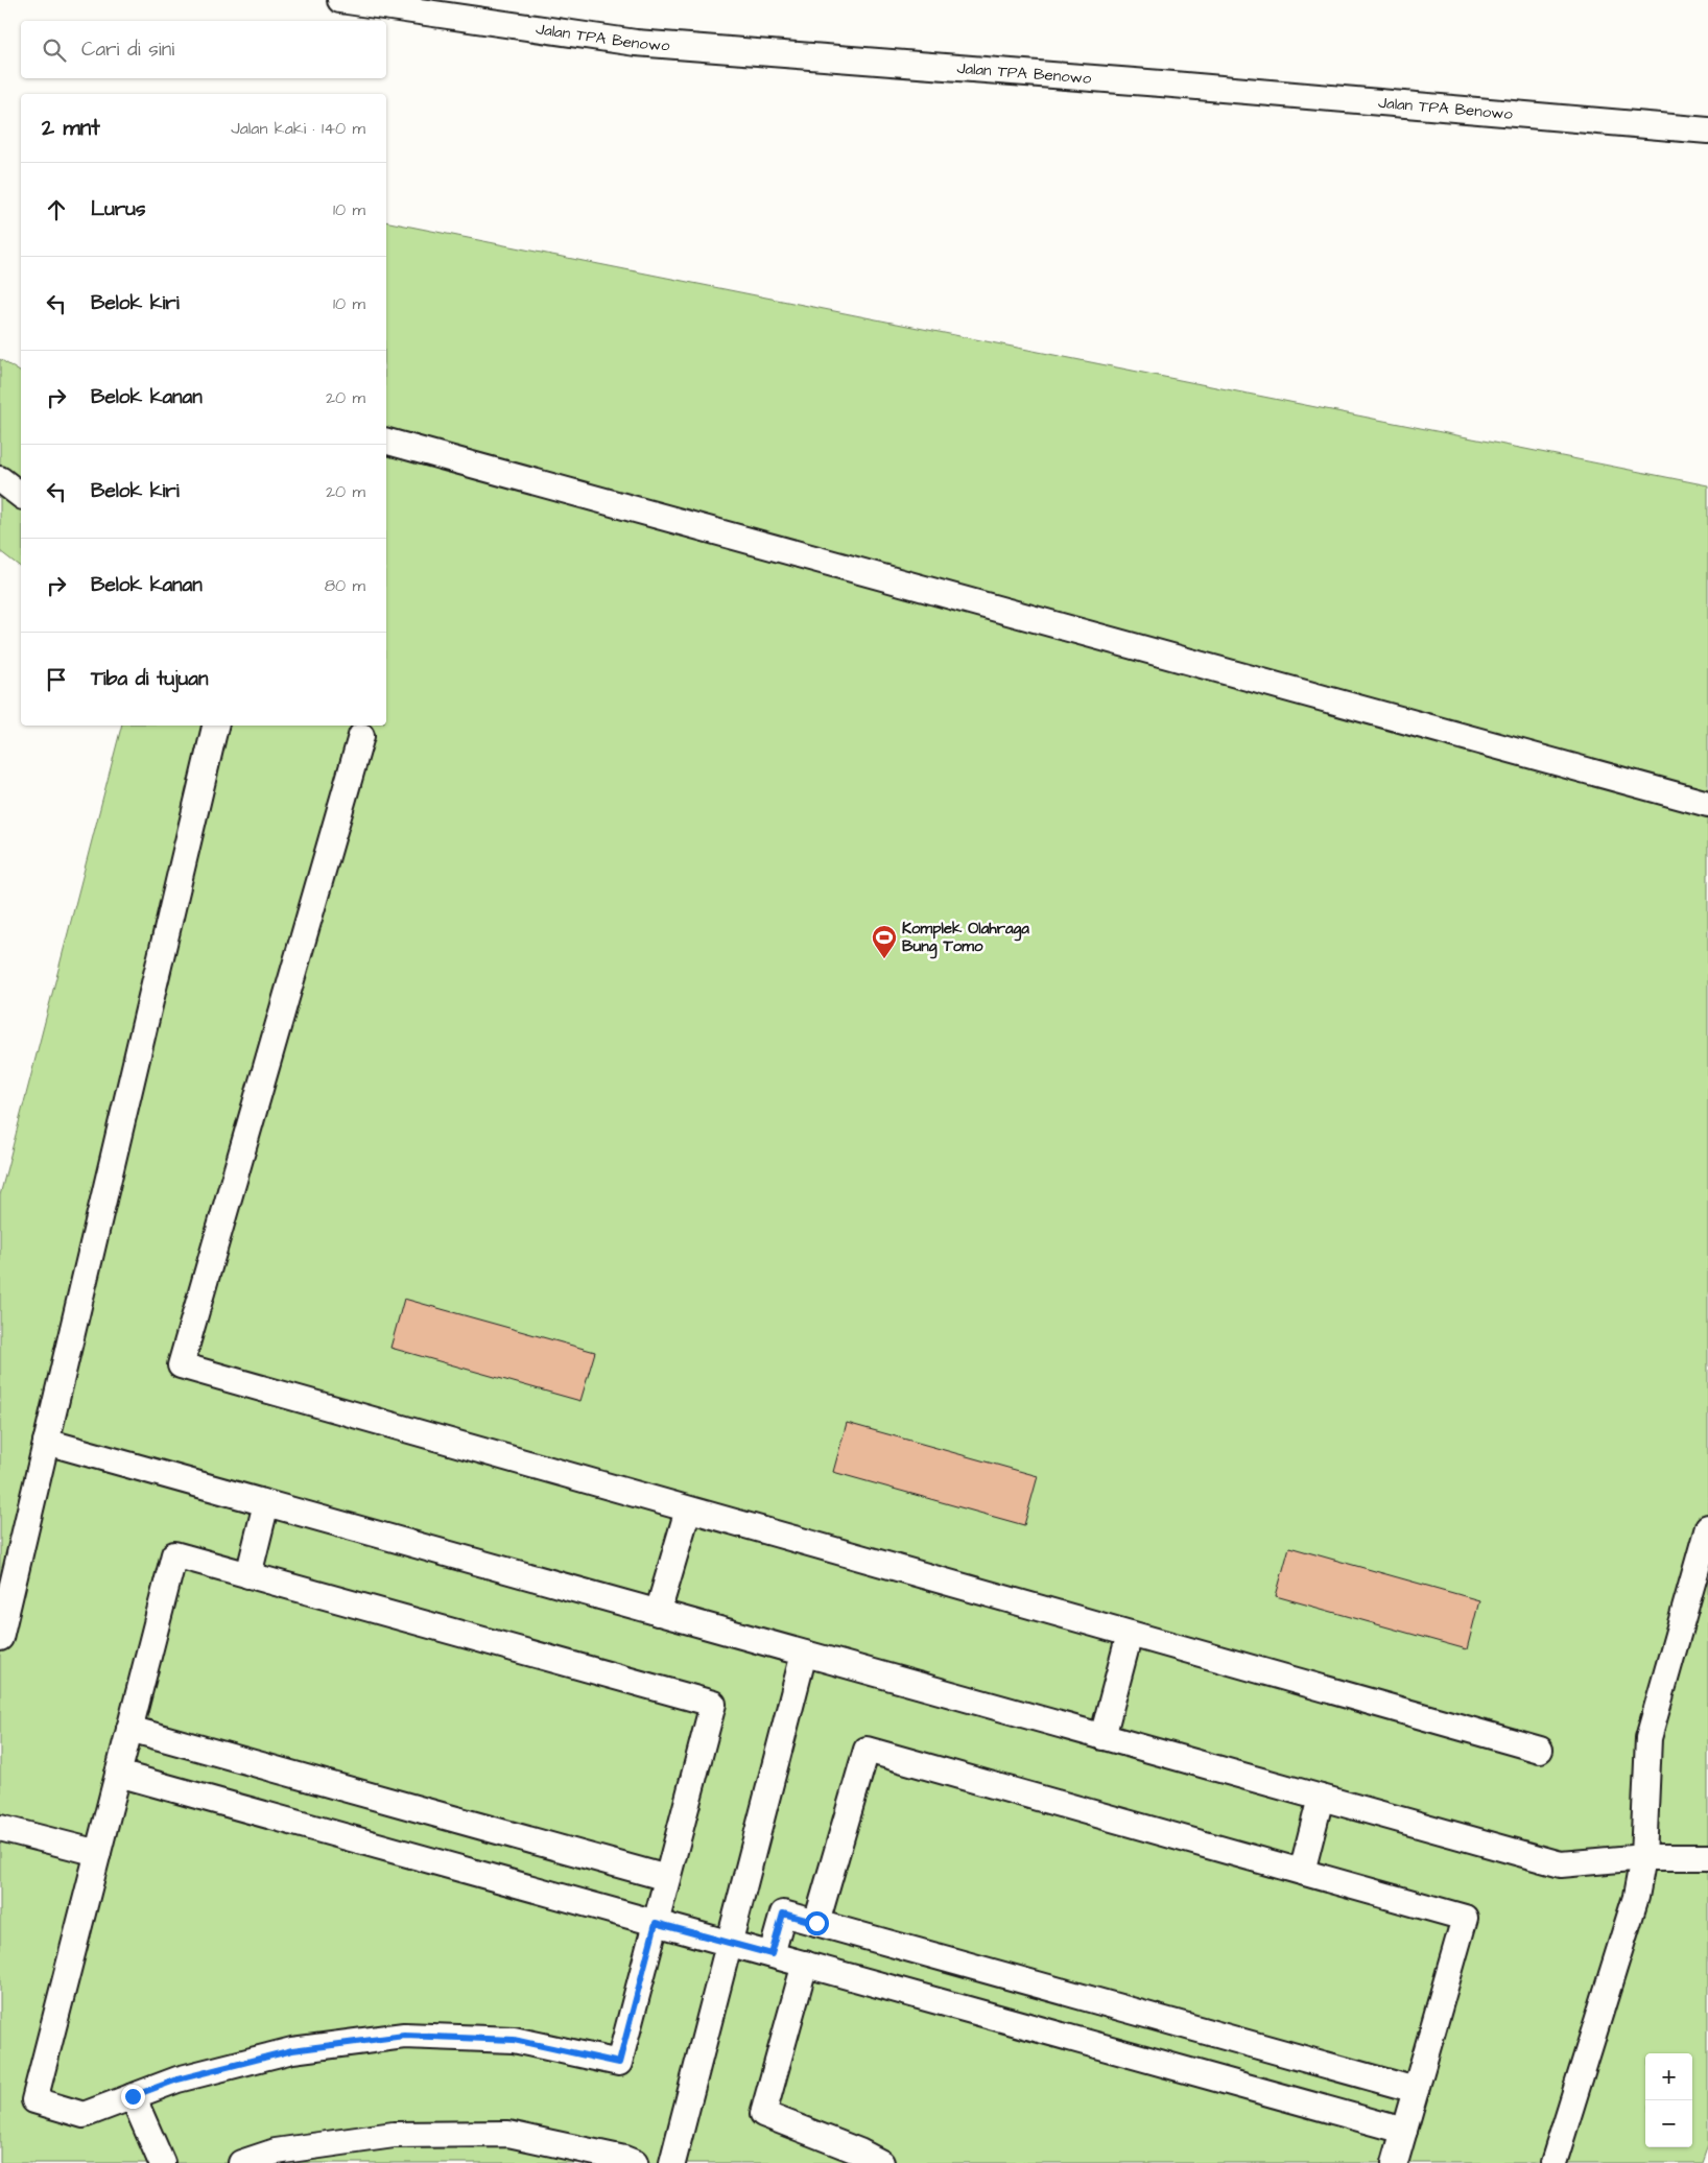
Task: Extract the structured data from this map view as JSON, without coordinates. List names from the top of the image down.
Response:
{
  "streets": {
    "lane": ["Jalan TPA Benowo"]
  },
  "places": {
    "sports": ["Komplek Olahraga Bung Tomo"]
  },
  "page": {
    "search": "Cari di sini",
    "heading": ["2 mnt", "Jalan kaki · 140 m"],
    "list": [
      ["Lurus", "10 m"],
      ["Belok kiri", "10 m"],
      ["Belok kanan", "20 m"],
      ["Belok kiri", "20 m"],
      ["Belok kanan", "80 m"],
      "Tiba di tujuan"
    ],
    "map_buttons": ["+", "−"]
  }
}
